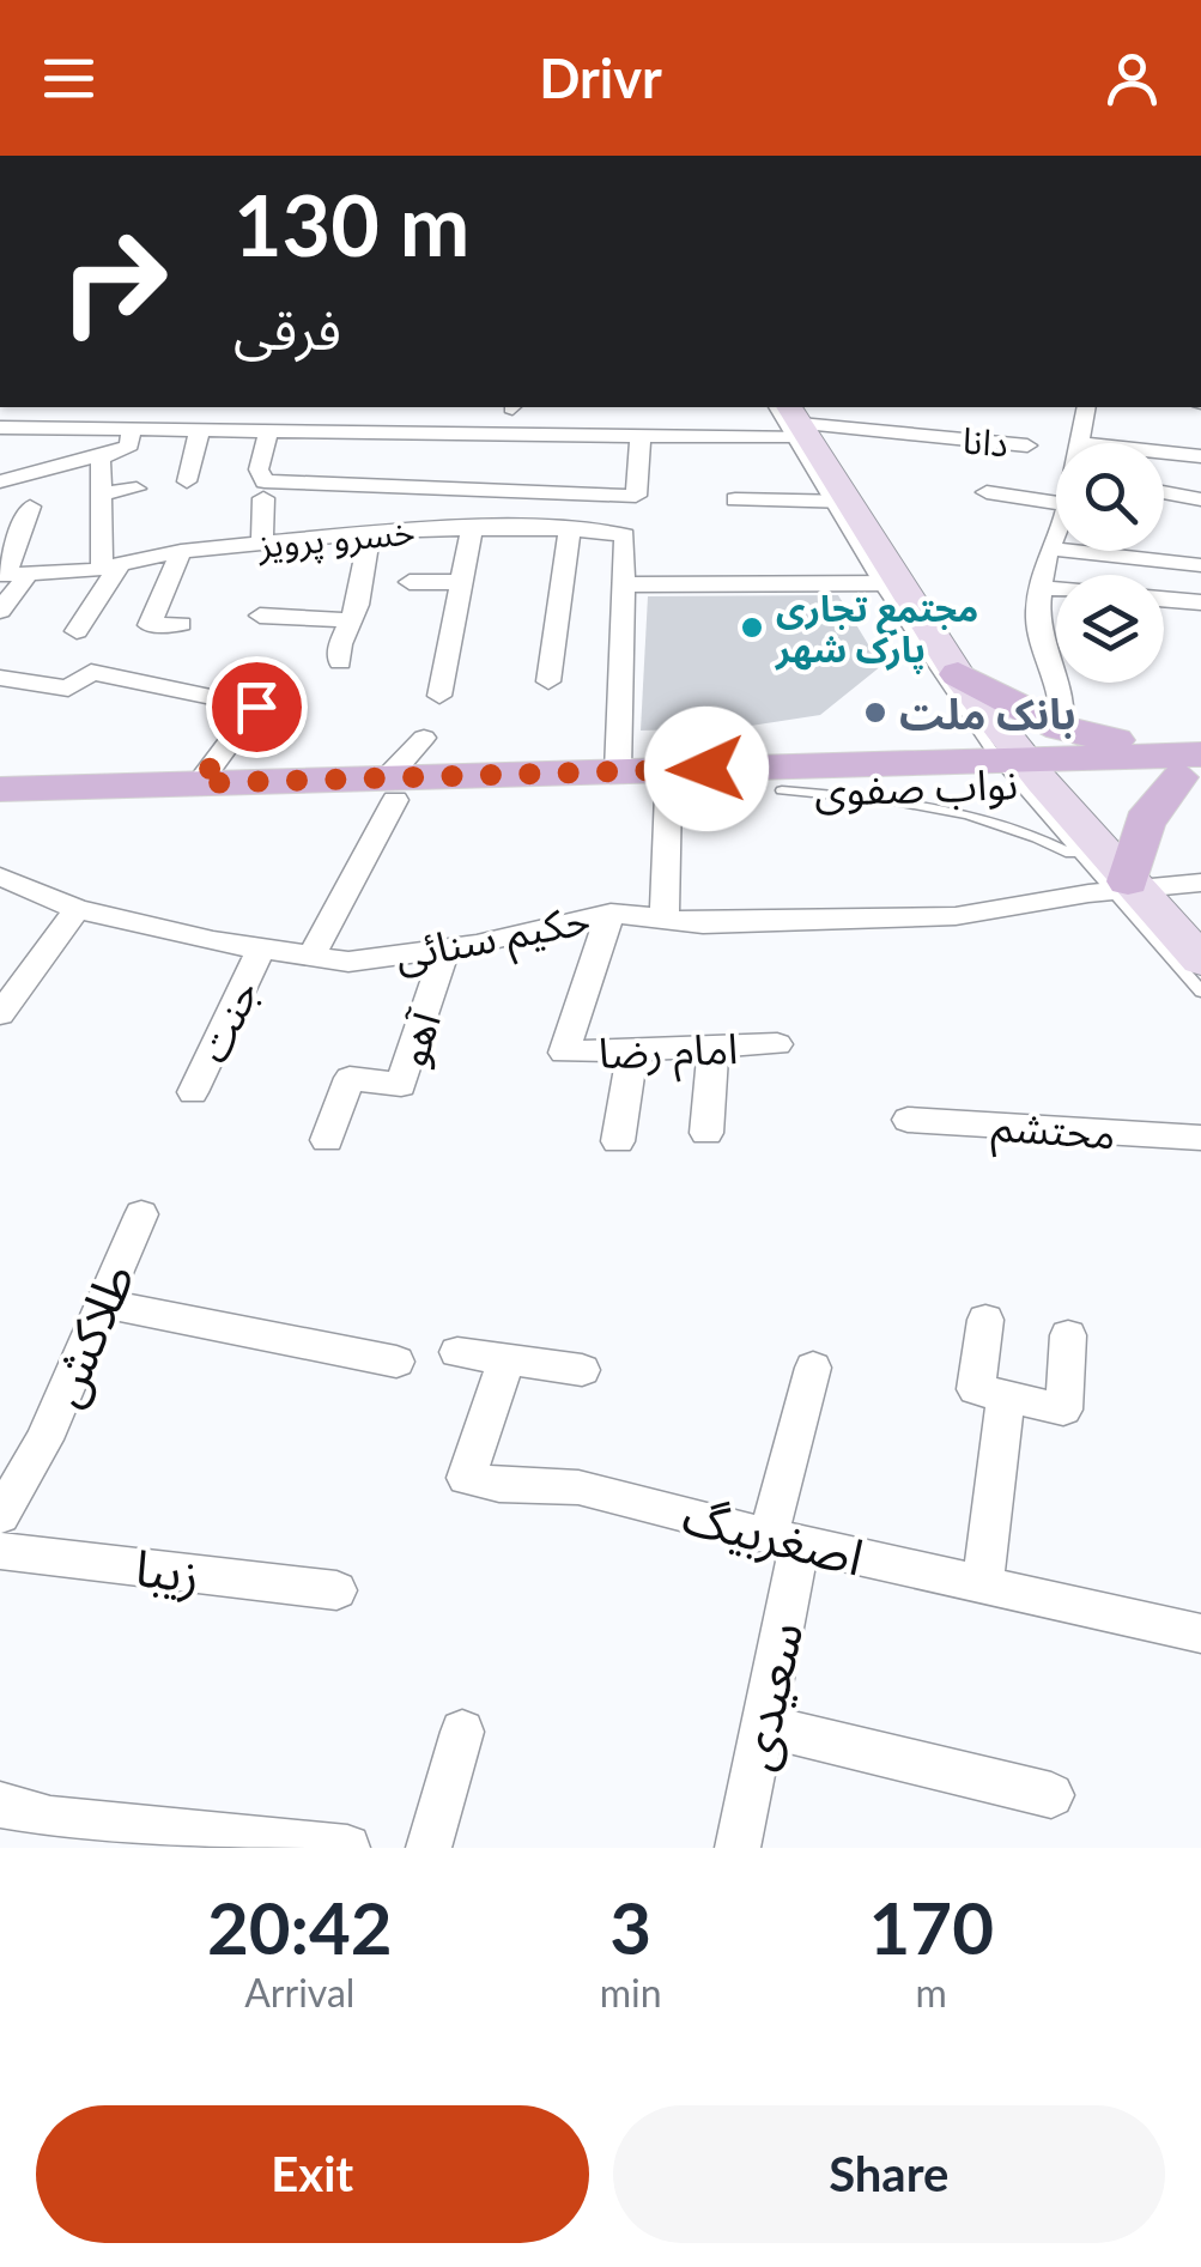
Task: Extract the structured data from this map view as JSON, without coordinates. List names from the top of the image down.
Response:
{
  "streets": {
    "main road": ["نواب صفوی"],
    "street": [
      "دانا",
      "خسرو پرویز",
      "حکیم سنائی",
      "جنت",
      "آهو",
      "امام رضا",
      "محتشم",
      "طلاکش",
      "اصغربیگ",
      "زیبا",
      "سعیدی"
    ]
  },
  "crossings": [
    ["حکیم سنائی", "جنت"],
    ["حکیم سنائی", "آهو"],
    ["حکیم سنائی", "امام رضا"],
    ["اصغربیگ", "سعیدی"]
  ],
  "places": ["مجتمع تجاری پارک شهر", "بانک ملت"],
  "page": {
    "header": "Drivr",
    "turn": ["130 m", "فرقی"],
    "eta": [
      "20:42",
      "Arrival",
      "3",
      "min",
      "170",
      "m"
    ],
    "buttons": ["Exit", "Share"]
  }
}
